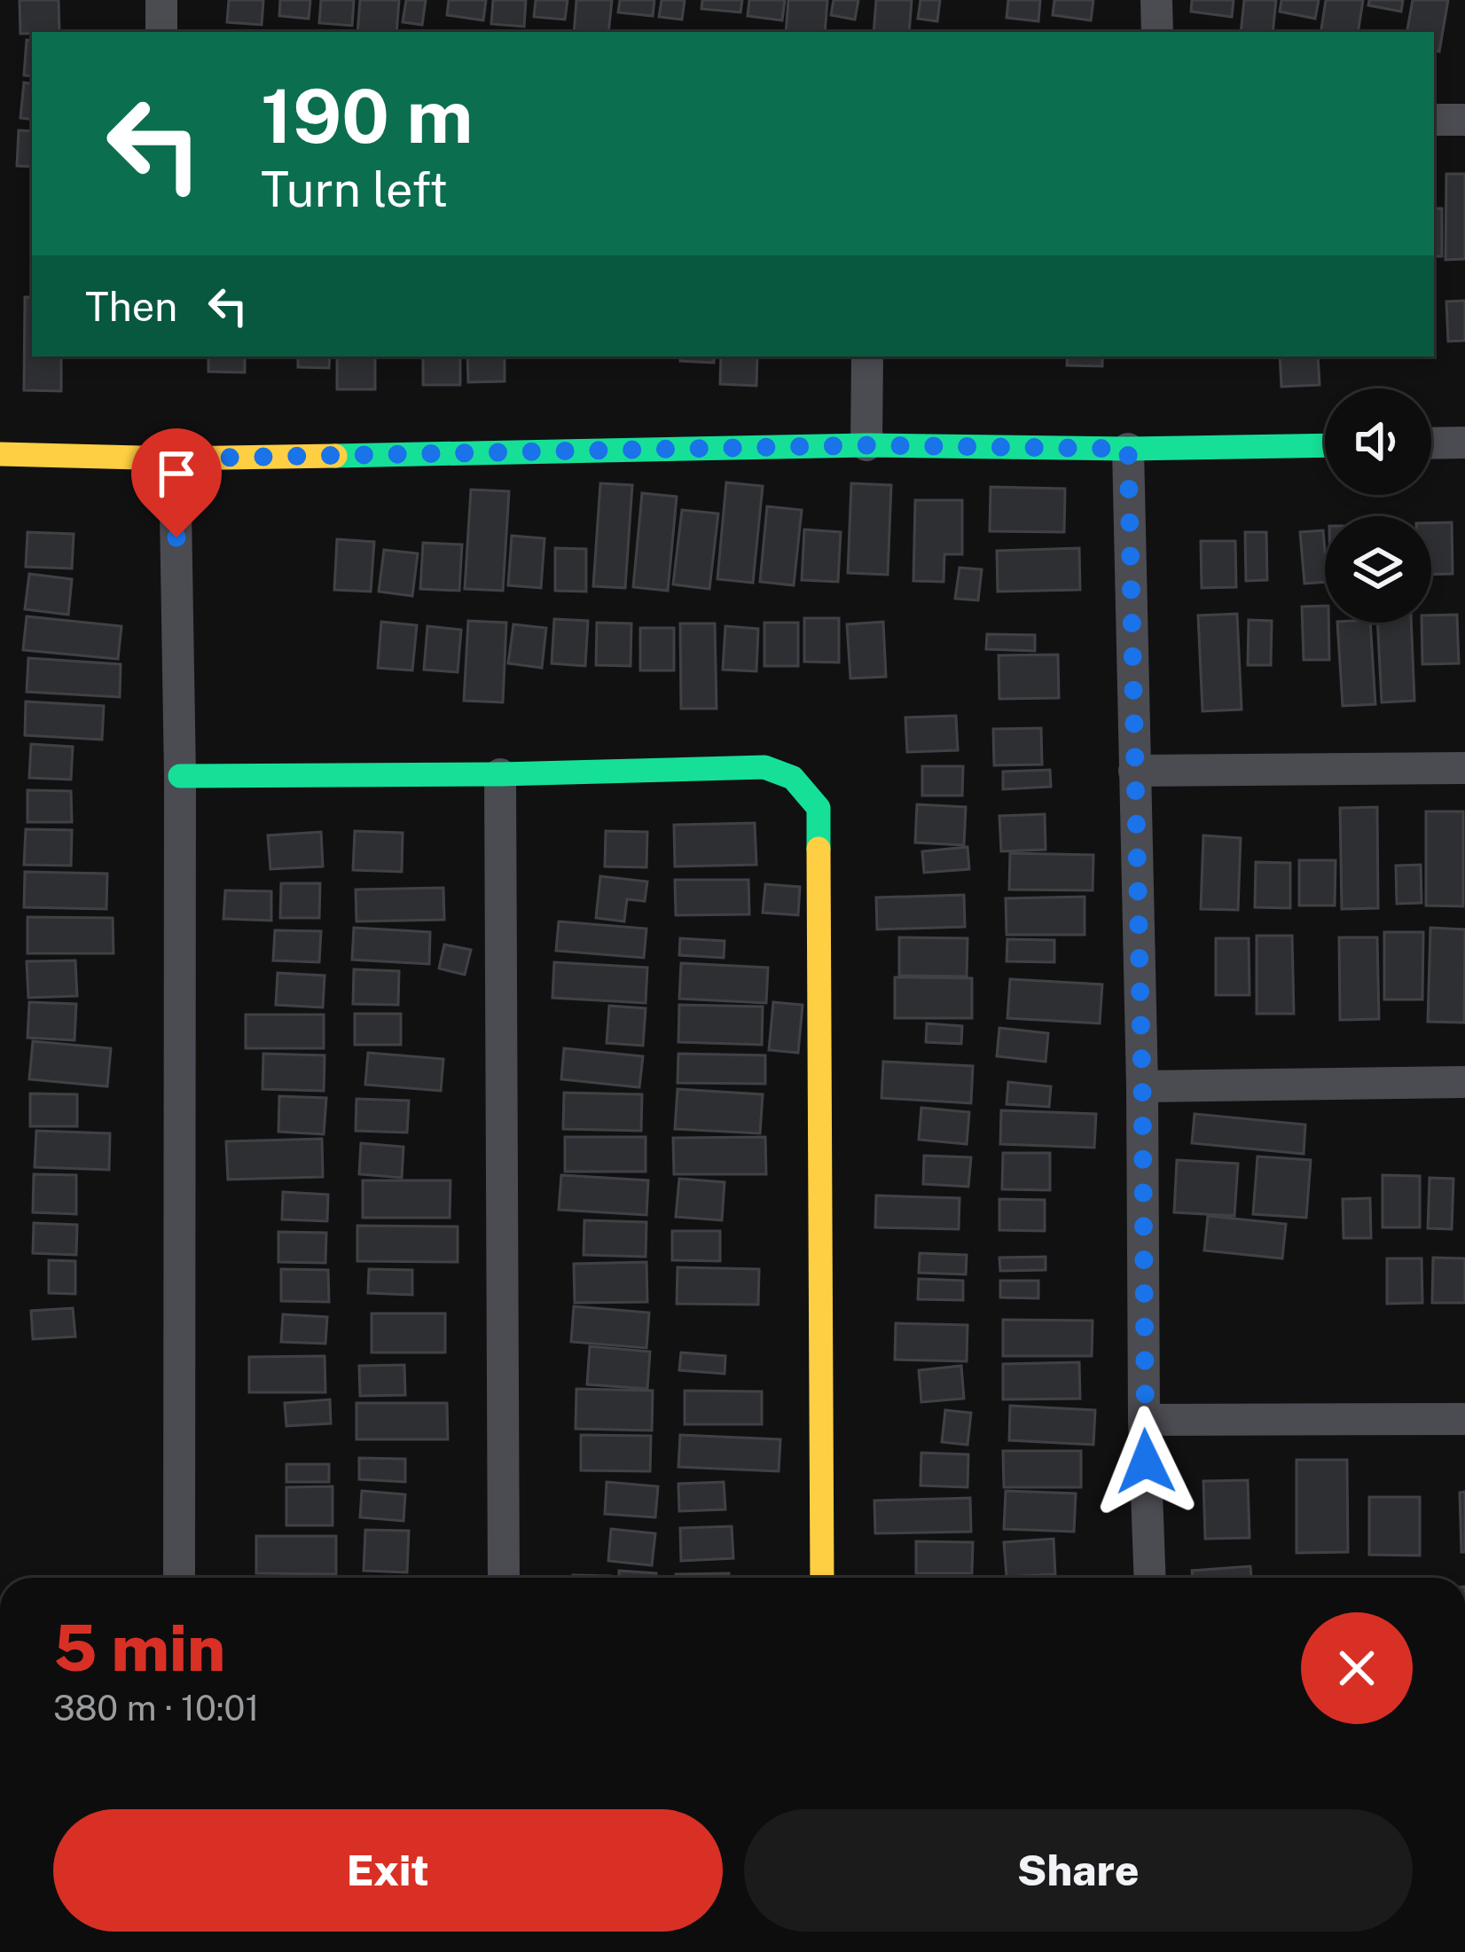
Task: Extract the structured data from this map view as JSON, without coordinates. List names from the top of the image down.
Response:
{
  "page": {
    "turn": ["190 m", "Turn left"],
    "then": "Then",
    "heading": ["5 min", "380 m · 10:01"],
    "buttons": ["Exit", "Share"]
  }
}
